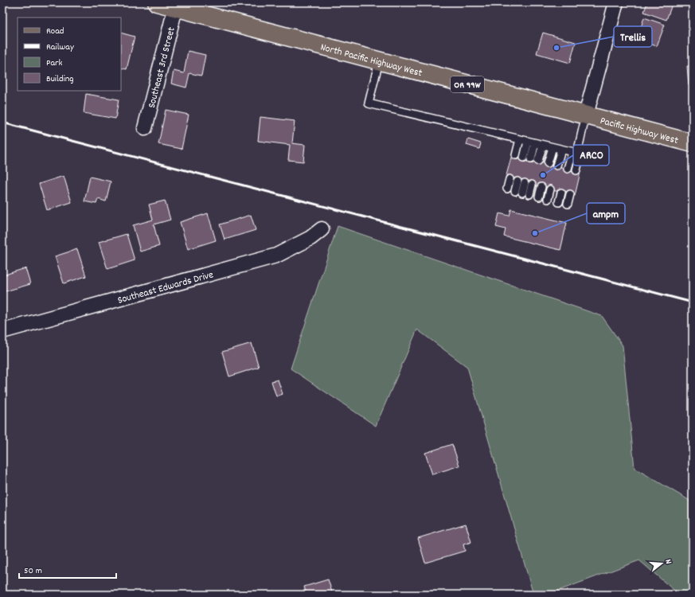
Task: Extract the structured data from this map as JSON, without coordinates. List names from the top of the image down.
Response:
{
  "streets": {
    "main road": ["North Pacific Highway West", "OR 99W", "Pacific Highway West"],
    "street": ["Southeast 3rd Street", "Southeast Edwards Drive"]
  },
  "crossings": [
    ["North Pacific Highway West", "Southeast 3rd Street"],
    ["North Pacific Highway West", "Pacific Highway West"]
  ],
  "places": ["Trellis", "ARCO", "ampm"],
  "legend": [
    "Road",
    "Railway",
    "Park",
    "Building"
  ],
  "scale_bar": "50 m",
  "north": "right"
}
